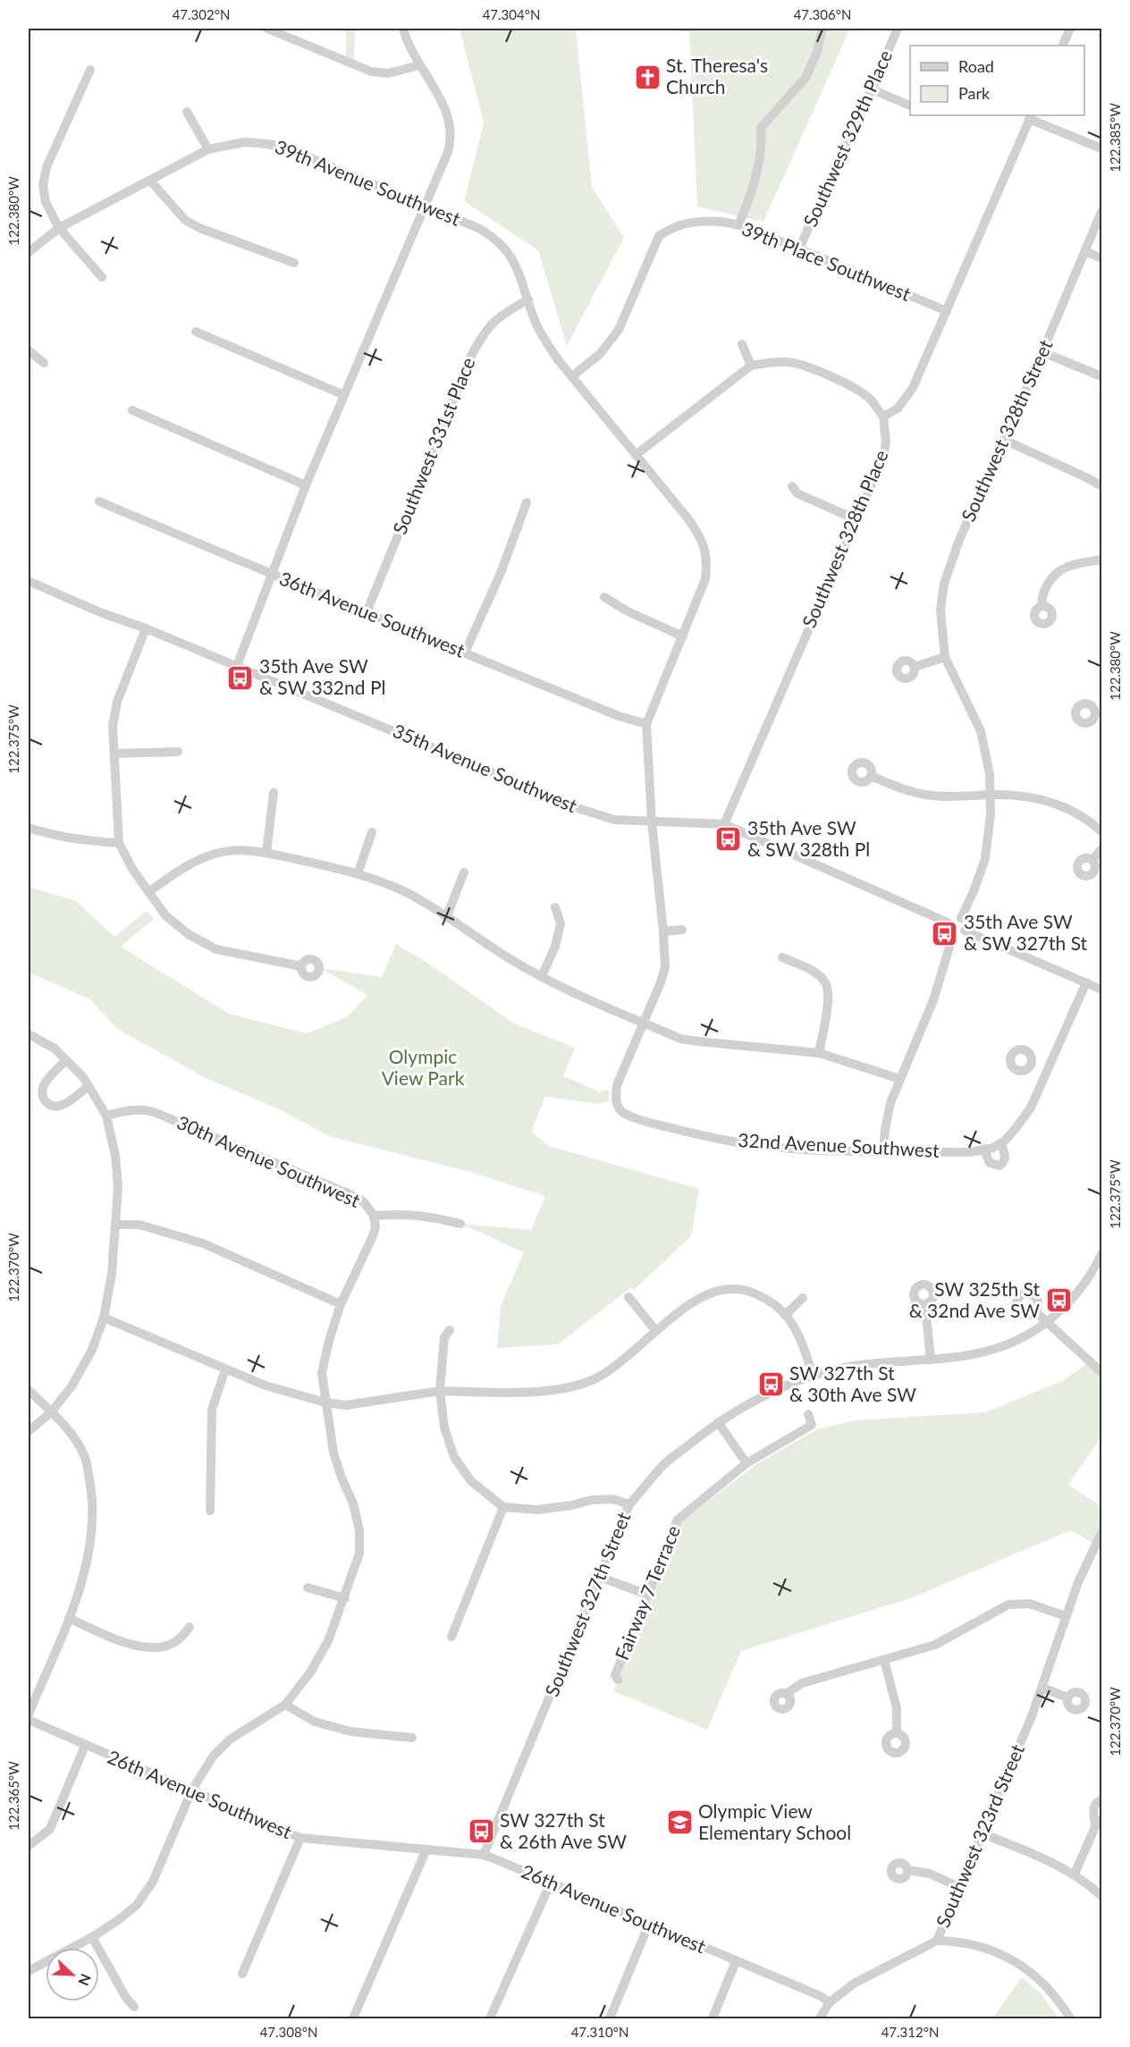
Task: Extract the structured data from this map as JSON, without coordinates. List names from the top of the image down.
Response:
{
  "streets": {
    "street": [
      "Southwest 329th Place",
      "39th Avenue Southwest",
      "39th Place Southwest",
      "Southwest 328th Street",
      "Southwest 331st Place",
      "Southwest 328th Place",
      "36th Avenue Southwest",
      "35th Avenue Southwest",
      "32nd Avenue Southwest",
      "30th Avenue Southwest",
      "Fairway 7 Terrace",
      "Southwest 327th Street",
      "26th Avenue Southwest",
      "Southwest 323rd Street"
    ]
  },
  "crossings": [
    ["Southwest 329th Place", "39th Place Southwest"],
    ["39th Avenue Southwest", "39th Place Southwest"],
    ["39th Avenue Southwest", "Southwest 331st Place"],
    ["39th Avenue Southwest", "36th Avenue Southwest"],
    ["Southwest 331st Place", "36th Avenue Southwest"],
    ["Southwest 328th Place", "35th Avenue Southwest"],
    ["Southwest 327th Street", "26th Avenue Southwest"],
    ["26th Avenue Southwest", "Southwest 323rd Street"]
  ],
  "parks": ["Olympic View Park"],
  "places": {
    "church": ["St. Theresa's Church"],
    "bus stop": [
      "35th Ave SW & SW 332nd Pl",
      "35th Ave SW & SW 328th Pl",
      "35th Ave SW & SW 327th St",
      "SW 325th St & 32nd Ave SW",
      "SW 327th St & 30th Ave SW",
      "SW 327th St & 26th Ave SW"
    ],
    "school or university": ["Olympic View Elementary School"]
  },
  "legend": ["Road", "Park"],
  "north": "bottom right",
  "coordinates": [
    "47.302°N",
    "47.304°N",
    "47.306°N",
    "122.385°W",
    "122.380°W",
    "122.375°W",
    "122.370°W",
    "122.365°W",
    "47.308°N",
    "47.310°N",
    "47.312°N"
  ]
}
